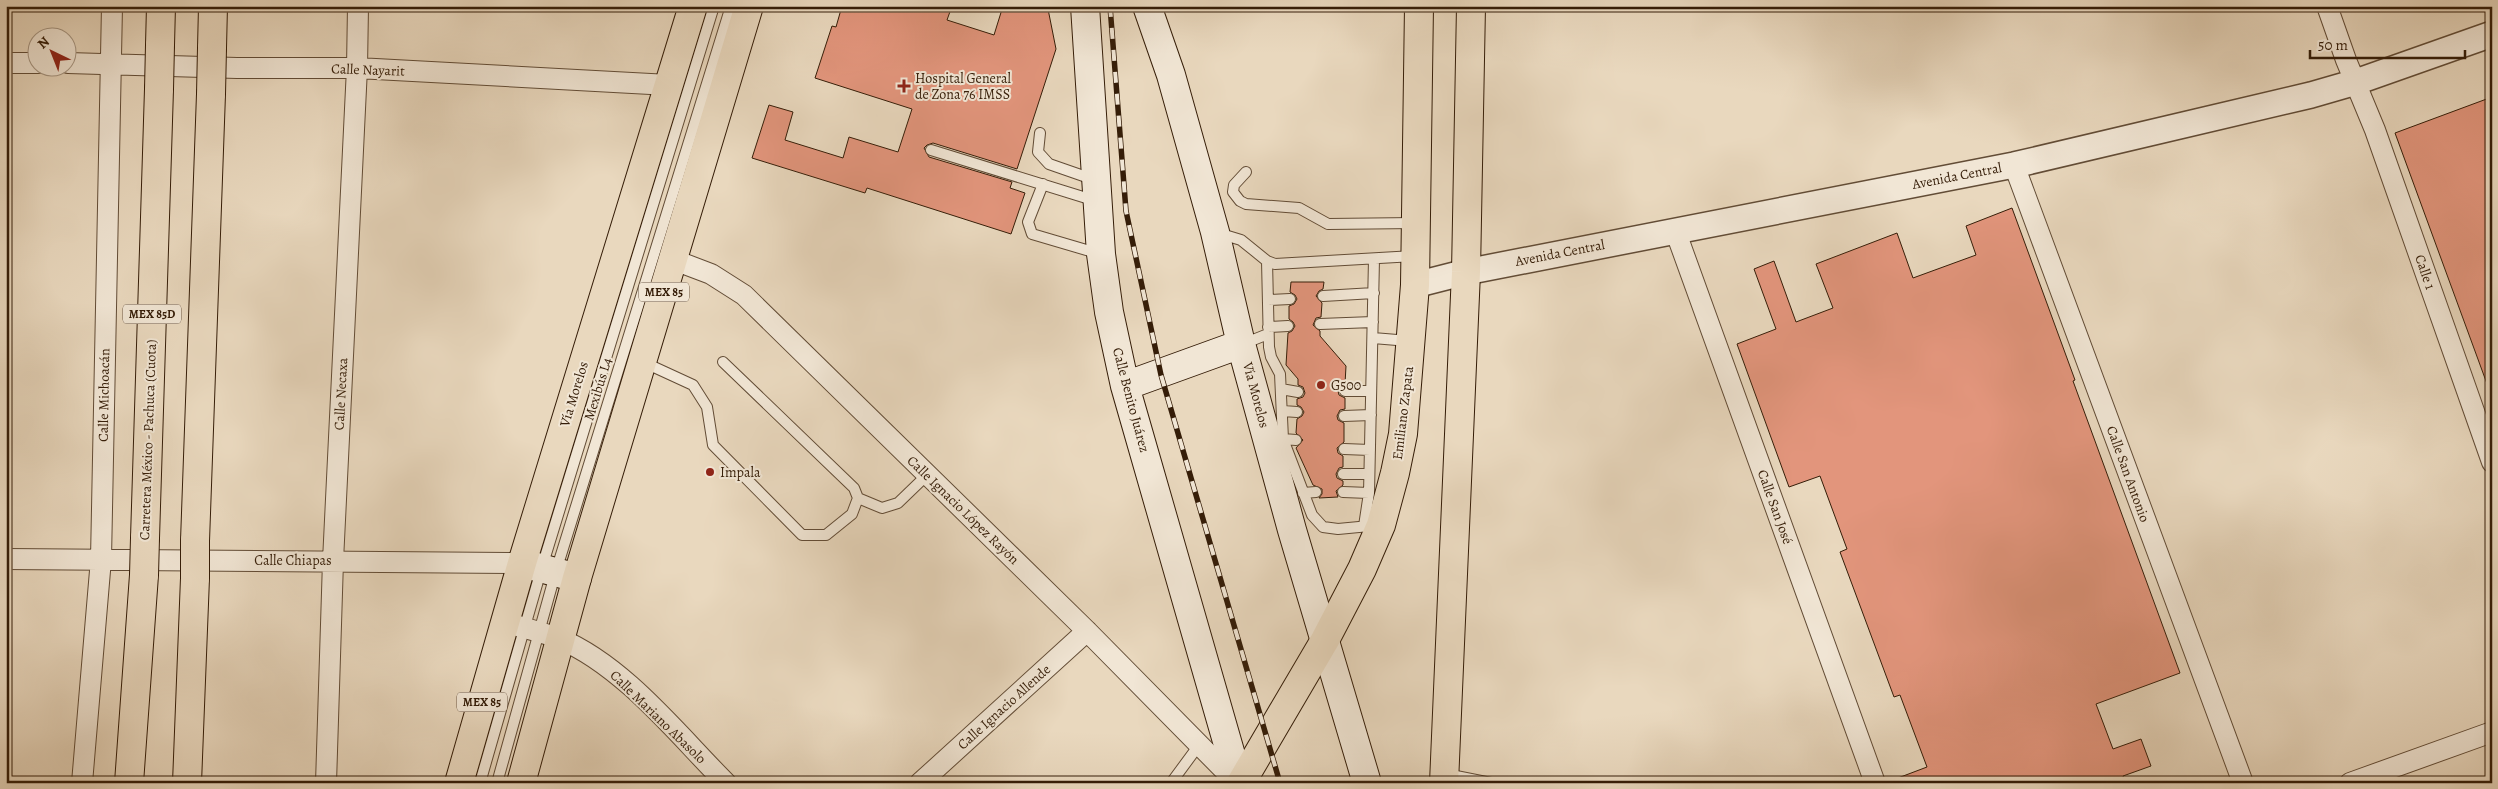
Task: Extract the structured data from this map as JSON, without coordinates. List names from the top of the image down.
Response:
{
  "streets": {
    "main road": [
      "MEX 85",
      "MEX 85D",
      "Vía Morelos",
      "Calle Benito Juárez",
      "Emiliano Zapata",
      "Carretera México - Pachuca (Cuota)"
    ],
    "street": [
      "Calle Nayarit",
      "Avenida Central",
      "Calle 1",
      "Calle Necaxa",
      "Calle Michoacán",
      "Calle San Antonio",
      "Calle San José",
      "Calle Ignacio López Rayón",
      "Calle Chiapas",
      "Calle Ignacio Allende",
      "Calle Mariano Abasolo"
    ],
    "lane": ["Mexibús L4"]
  },
  "crossings": [
    ["Calle Nayarit", "Calle Necaxa"],
    ["Calle Nayarit", "Vía Morelos"],
    ["Calle Nayarit", "Calle Michoacán"],
    ["Avenida Central", "Calle 1"],
    ["Avenida Central", "Emiliano Zapata"],
    ["Avenida Central", "Calle San Antonio"],
    ["Avenida Central", "Calle San José"],
    ["Mexibús L4", "Vía Morelos"],
    ["Mexibús L4", "Calle Chiapas"],
    ["Calle Necaxa", "Calle Chiapas"],
    ["Vía Morelos", "Emiliano Zapata"],
    ["Vía Morelos", "Calle Ignacio López Rayón"],
    ["Vía Morelos", "Calle Chiapas"],
    ["Vía Morelos", "Calle Mariano Abasolo"],
    ["Calle Michoacán", "Calle Chiapas"],
    ["Calle Benito Juárez", "Emiliano Zapata"],
    ["Calle Benito Juárez", "Calle Ignacio López Rayón"],
    ["Emiliano Zapata", "Calle Ignacio López Rayón"],
    ["Calle Ignacio López Rayón", "Calle Ignacio Allende"]
  ],
  "places": {
    "health": ["Hospital General de Zona 76 IMSS"],
    "other": ["G500", "Impala"]
  },
  "scale_bar": "50 m",
  "north": "top left"
}
